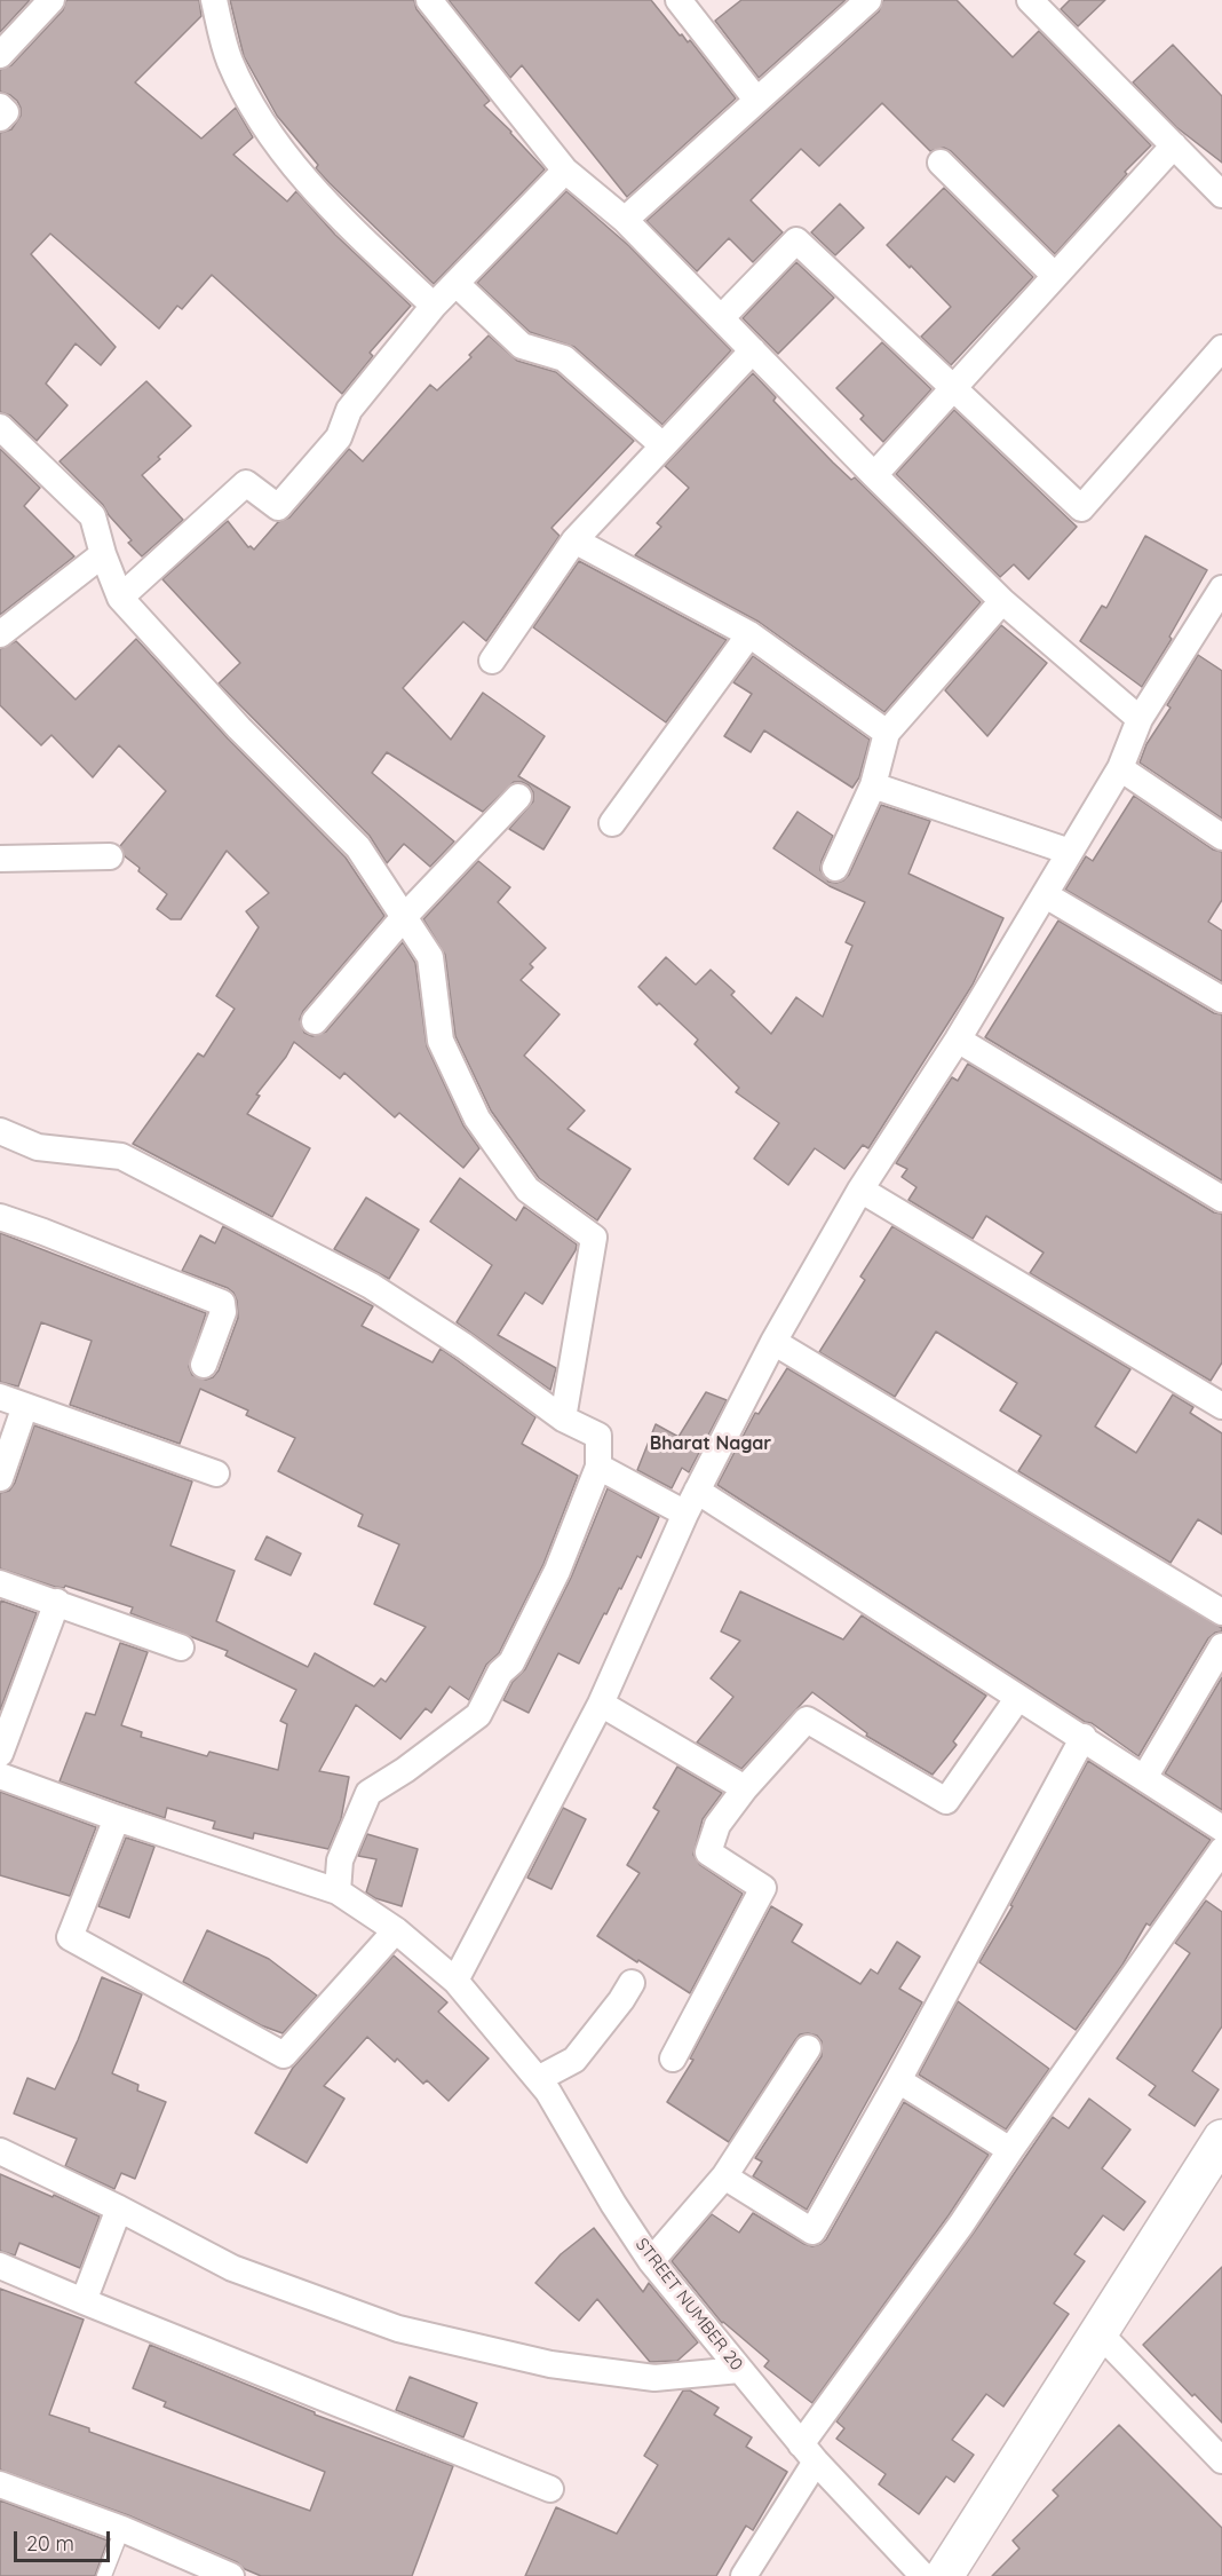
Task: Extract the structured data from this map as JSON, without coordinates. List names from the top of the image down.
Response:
{
  "streets": {
    "street": ["STREET NUMBER 20"]
  },
  "districts": ["Bharat Nagar"],
  "scale_bar": "20 m"
}
